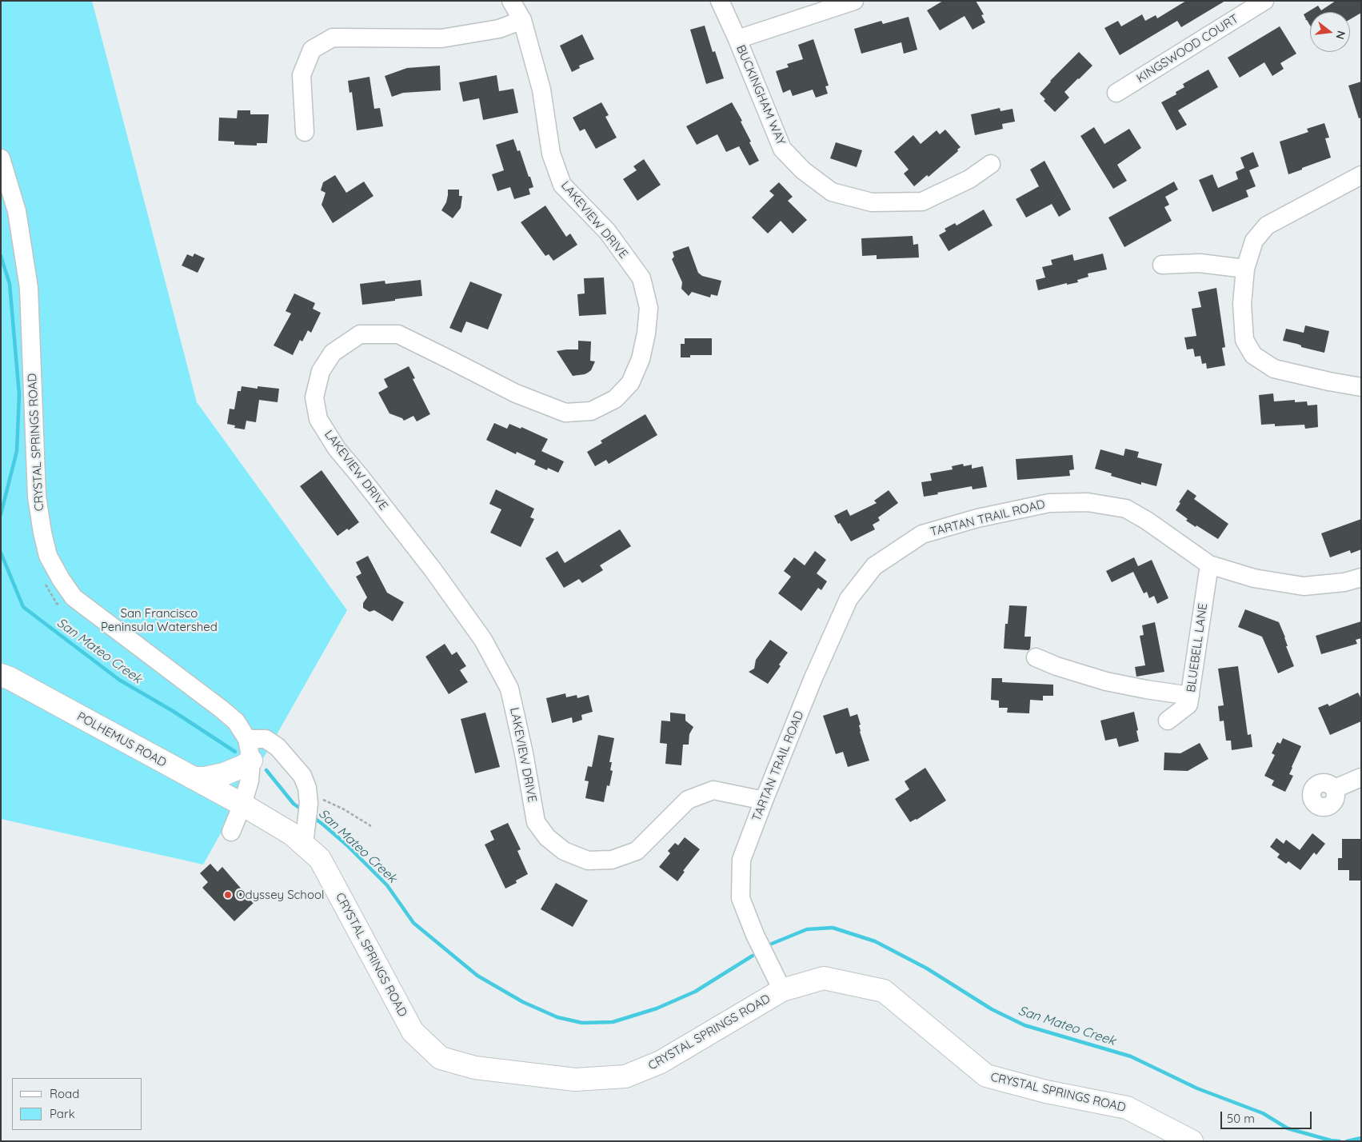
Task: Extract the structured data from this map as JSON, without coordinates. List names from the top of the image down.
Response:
{
  "streets": {
    "main road": ["CRYSTAL SPRINGS ROAD", "POLHEMUS ROAD"],
    "street": [
      "KINGSWOOD COURT",
      "BUCKINGHAM WAY",
      "LAKEVIEW DRIVE",
      "TARTAN TRAIL ROAD",
      "BLUEBELL LANE"
    ]
  },
  "crossings": [
    ["LAKEVIEW DRIVE", "TARTAN TRAIL ROAD"],
    ["CRYSTAL SPRINGS ROAD", "TARTAN TRAIL ROAD"],
    ["CRYSTAL SPRINGS ROAD", "POLHEMUS ROAD"],
    ["TARTAN TRAIL ROAD", "BLUEBELL LANE"]
  ],
  "water": ["San Mateo Creek"],
  "parks": ["San Francisco Peninsula Watershed"],
  "places": ["Odyssey School"],
  "legend": ["Road", "Park"],
  "scale_bar": "50 m",
  "north": "right"
}
